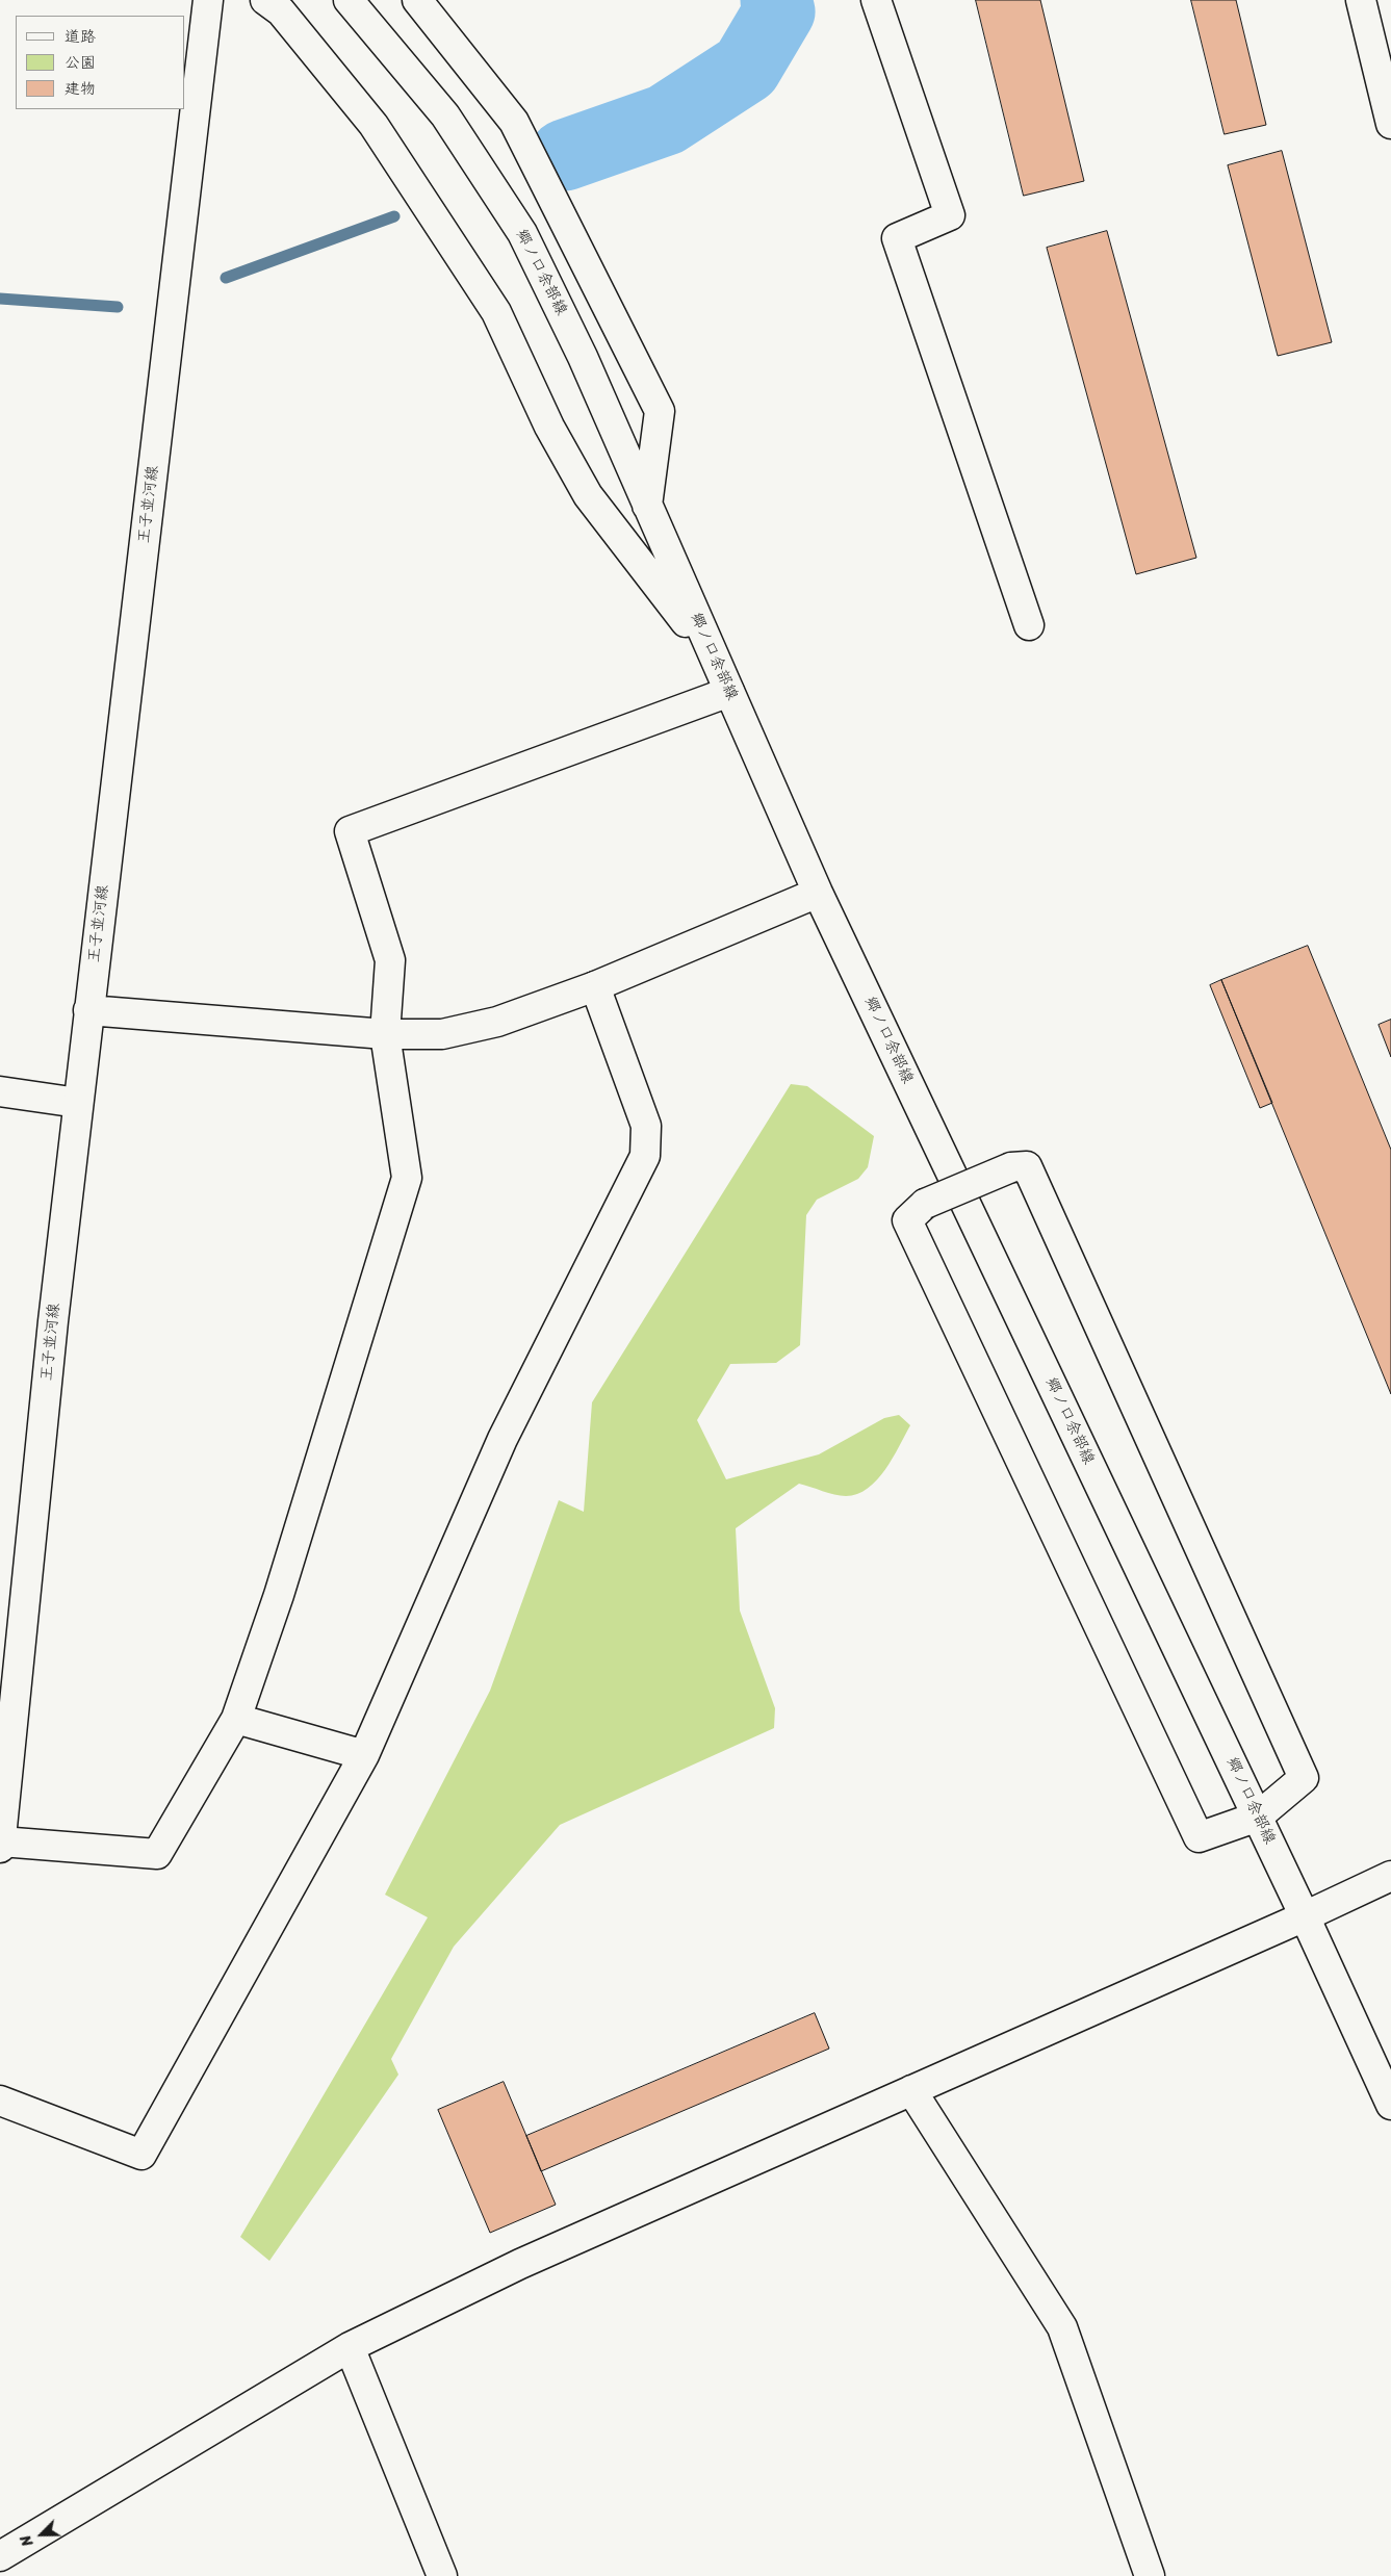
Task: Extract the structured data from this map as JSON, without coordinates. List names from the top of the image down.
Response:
{
  "streets": {
    "street": ["郷ノ口余部線", "王子並河線"]
  },
  "legend": ["道路", "公園", "建物"],
  "north": "bottom left"
}
